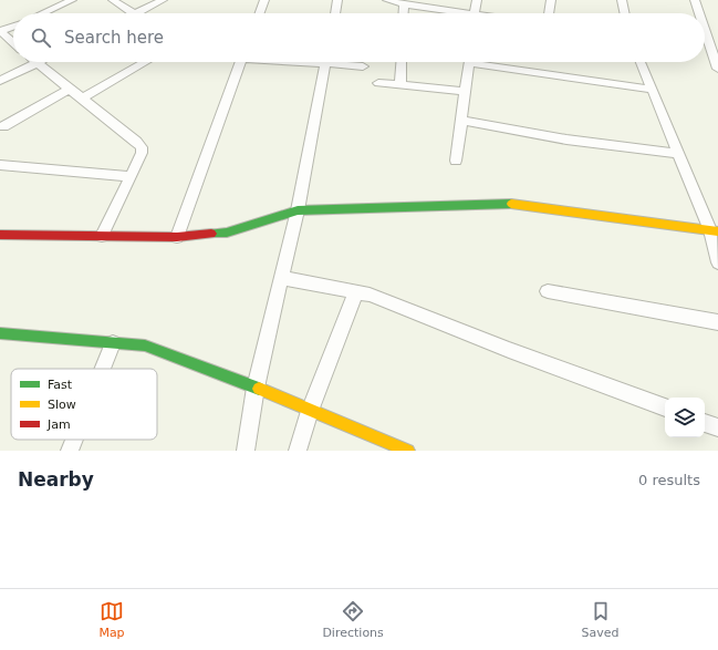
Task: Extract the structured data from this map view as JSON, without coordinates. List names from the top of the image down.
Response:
{
  "legend": ["Fast", "Slow", "Jam"],
  "page": {
    "search": "Search here",
    "heading": ["Nearby", "0 results"],
    "nav": ["Map", "Directions", "Saved"]
  }
}
